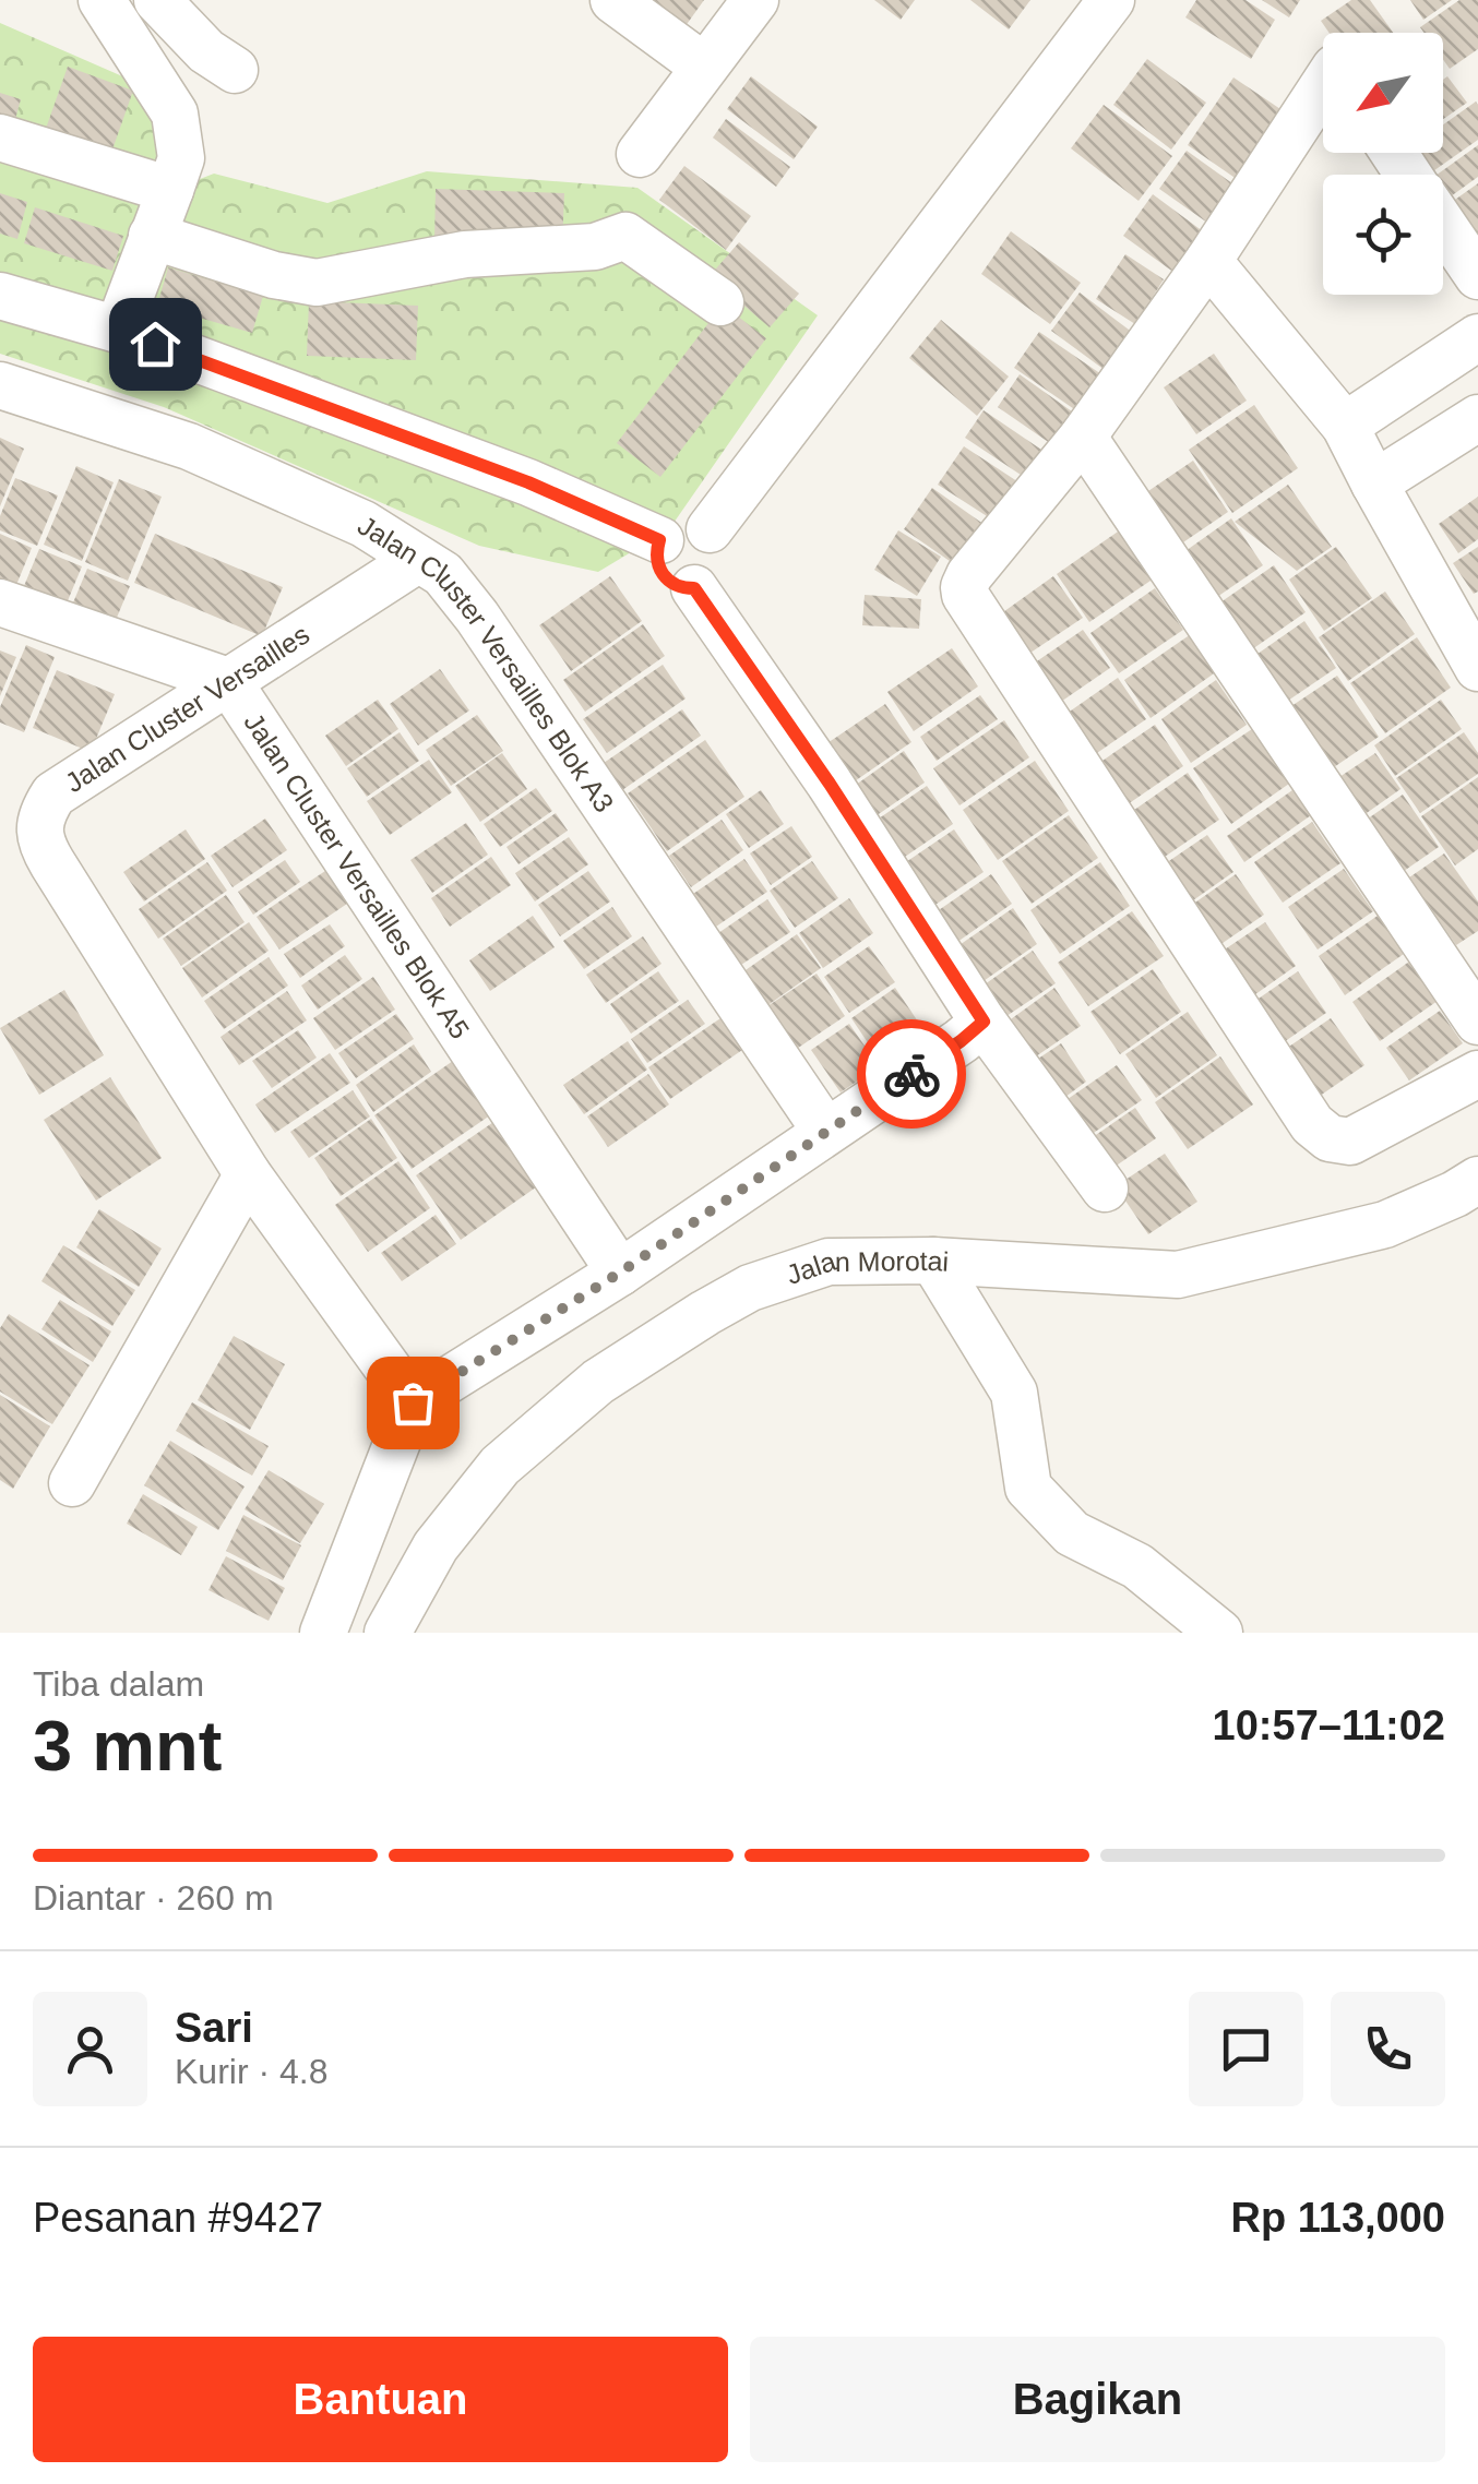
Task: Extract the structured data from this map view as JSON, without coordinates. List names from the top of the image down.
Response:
{
  "streets": {
    "street": [
      "Jalan Cluster Versailles Blok A3",
      "Jalan Cluster Versailles",
      "Jalan Cluster Versailles Blok A5",
      "Jalan Morotai"
    ]
  },
  "crossings": [
    ["Jalan Cluster Versailles Blok A3", "Jalan Cluster Versailles"],
    ["Jalan Cluster Versailles", "Jalan Cluster Versailles Blok A5"]
  ],
  "north": "bottom left",
  "page": {
    "heading": ["3 mnt", "Tiba dalam", "10:57–11:02"],
    "panel": [
      "Sari",
      "Kurir · 4.8",
      "Pesanan #9427",
      "Rp 113,000"
    ],
    "bar": "Diantar · 260 m",
    "buttons": ["Bantuan", "Bagikan"]
  }
}
